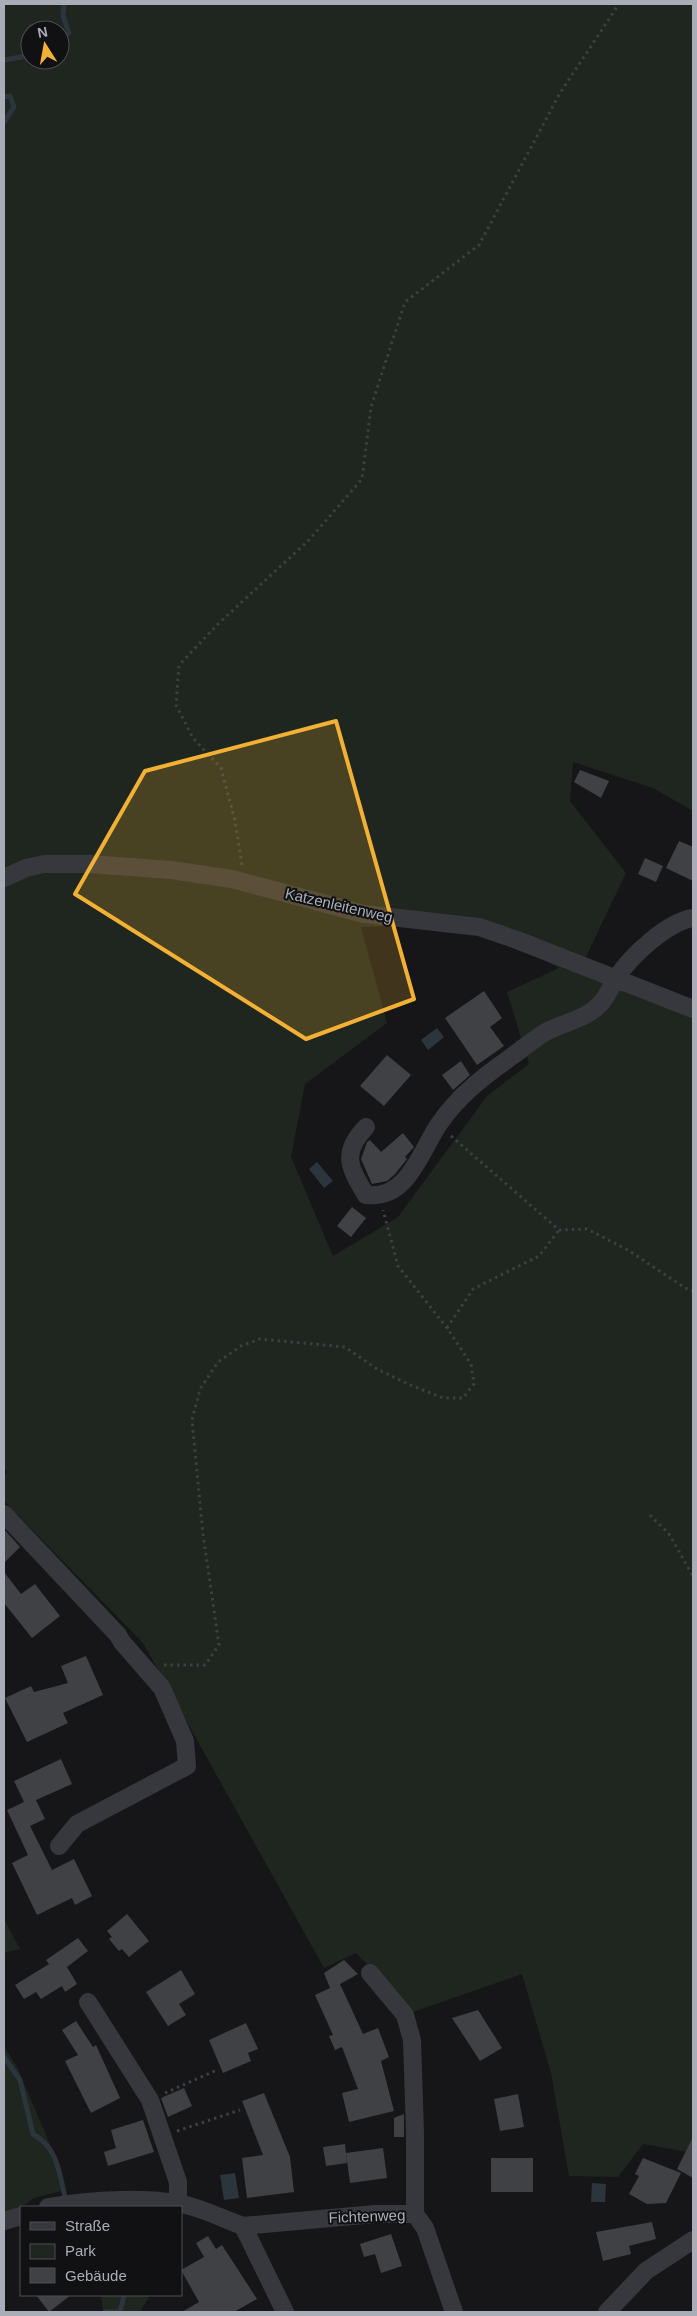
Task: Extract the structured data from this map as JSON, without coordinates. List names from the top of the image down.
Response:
{
  "streets": {
    "street": ["Katzenleitenweg", "Fichtenweg"]
  },
  "legend": ["Straße", "Park", "Gebäude"],
  "north": "top"
}
